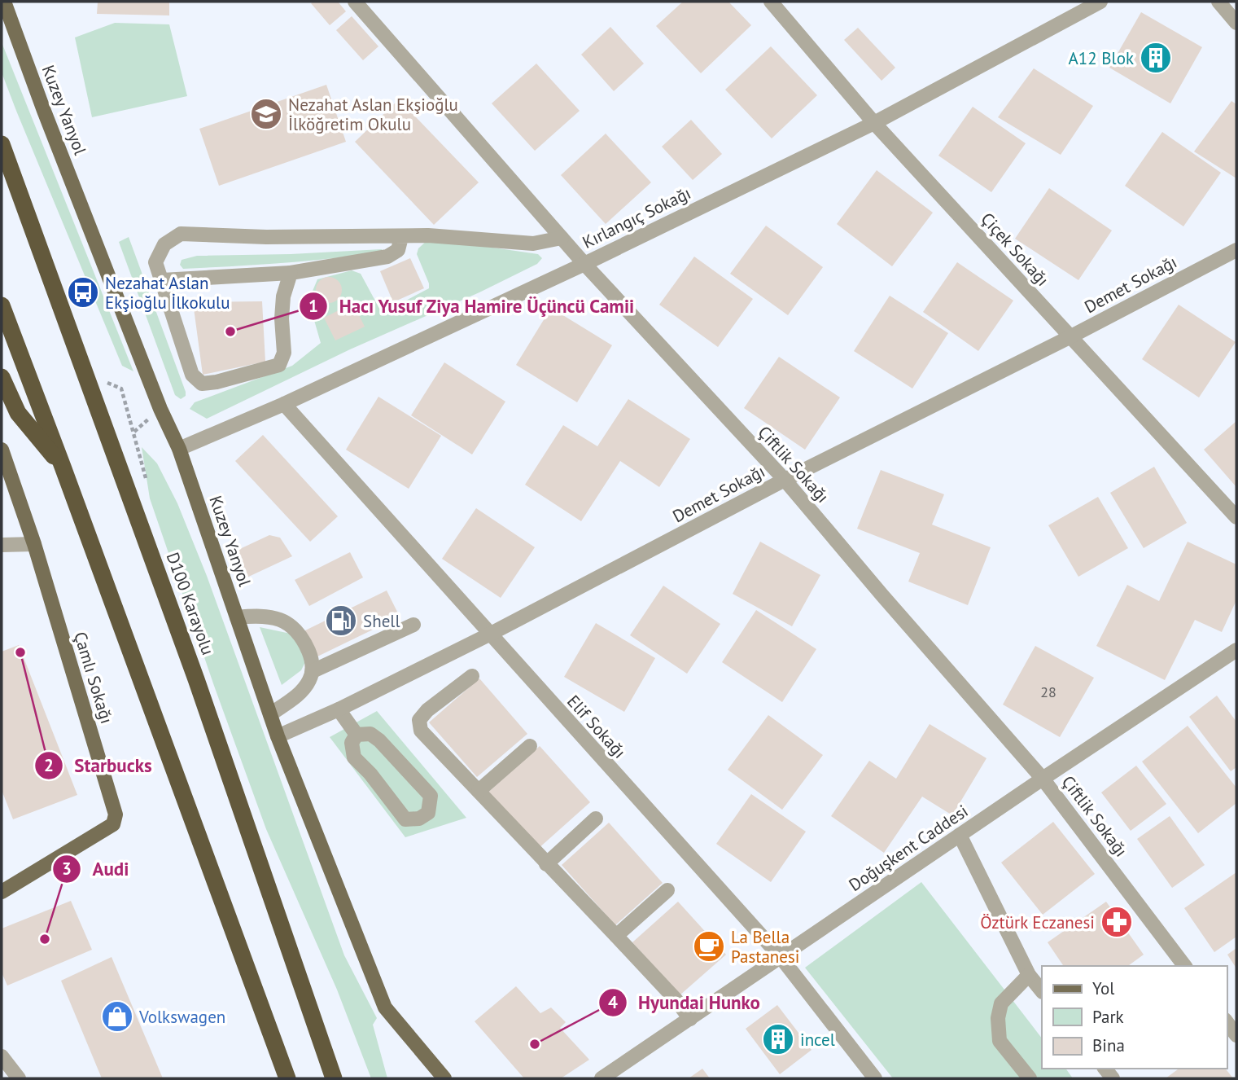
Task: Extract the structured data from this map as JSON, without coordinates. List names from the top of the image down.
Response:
{
  "streets": {
    "highway": ["D100 Karayolu"],
    "main road": ["Kuzey Yanyol", "Çamlı Sokağı"],
    "street": [
      "Kırlangıç Sokağı",
      "Çiçek Sokağı",
      "Demet Sokağı",
      "Çiftlik Sokağı",
      "Elif Sokağı",
      "Doğuşkent Caddesi"
    ]
  },
  "crossings": [
    ["Kuzey Yanyol", "Kırlangıç Sokağı"],
    ["Kuzey Yanyol", "Demet Sokağı"],
    ["Kırlangıç Sokağı", "Çiçek Sokağı"],
    ["Kırlangıç Sokağı", "Çiftlik Sokağı"],
    ["Kırlangıç Sokağı", "Elif Sokağı"],
    ["Çiçek Sokağı", "Demet Sokağı"],
    ["Demet Sokağı", "Çiftlik Sokağı"],
    ["Demet Sokağı", "Elif Sokağı"],
    ["Çiftlik Sokağı", "Doğuşkent Caddesi"],
    ["Elif Sokağı", "Doğuşkent Caddesi"]
  ],
  "places": {
    "building": ["A12 Blok", "incel"],
    "school or university": ["Nezahat Aslan Ekşioğlu İlköğretim Okulu"],
    "bus stop": ["Nezahat Aslan Ekşioğlu İlkokulu"],
    "other": [
      "Hacı Yusuf Ziya Hamire Üçüncü Camii",
      "Starbucks",
      "Audi",
      "Hyundai Hunko"
    ],
    "fuel station": ["Shell"],
    "pharmacy": ["Öztürk Eczanesi"],
    "cafe": ["La Bella Pastanesi"],
    "shop": ["Volkswagen"]
  },
  "house_numbers": ["28"],
  "legend": ["Yol", "Park", "Bina"]
}
